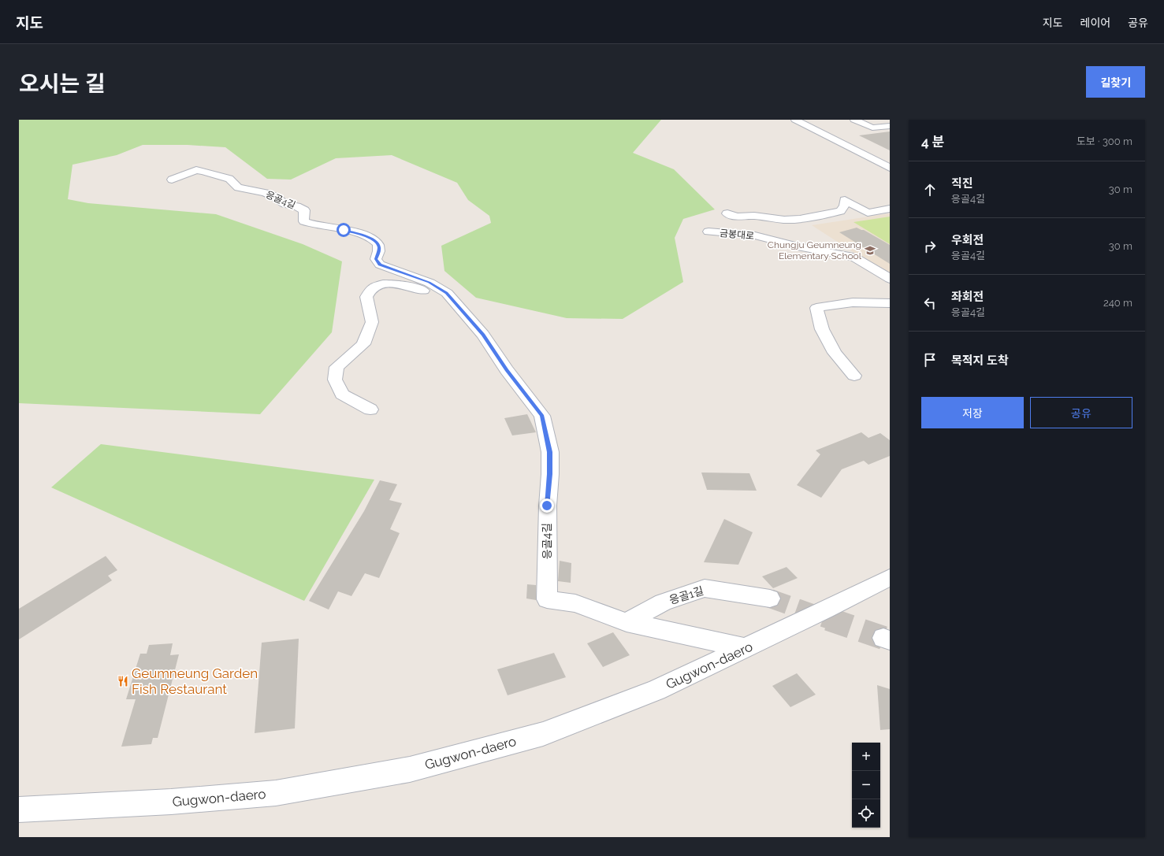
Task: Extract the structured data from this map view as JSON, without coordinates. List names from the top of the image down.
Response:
{
  "streets": {
    "street": [
      "응골4길",
      "금봉대로",
      "응골1길",
      "Gugwon-daero"
    ]
  },
  "crossings": [
    ["응골4길", "응골1길"],
    ["응골4길", "Gugwon-daero"]
  ],
  "places": {
    "school or university": ["Chungju Geumneung Elementary School"],
    "restaurant": ["Geumneung Garden Fish Restaurant"]
  },
  "page": {
    "header": "지도",
    "nav": ["지도", "레이어", "공유"],
    "title": "오시는 길",
    "buttons": [
      "길찾기",
      ["저장", "공유"]
    ],
    "heading": ["4 분", "도보 · 300 m"],
    "list": [
      ["직진", "응골4길", "30 m"],
      ["우회전", "응골4길", "30 m"],
      ["좌회전", "응골4길", "240 m"],
      "목적지 도착"
    ],
    "map_buttons": ["+", "−"]
  }
}
